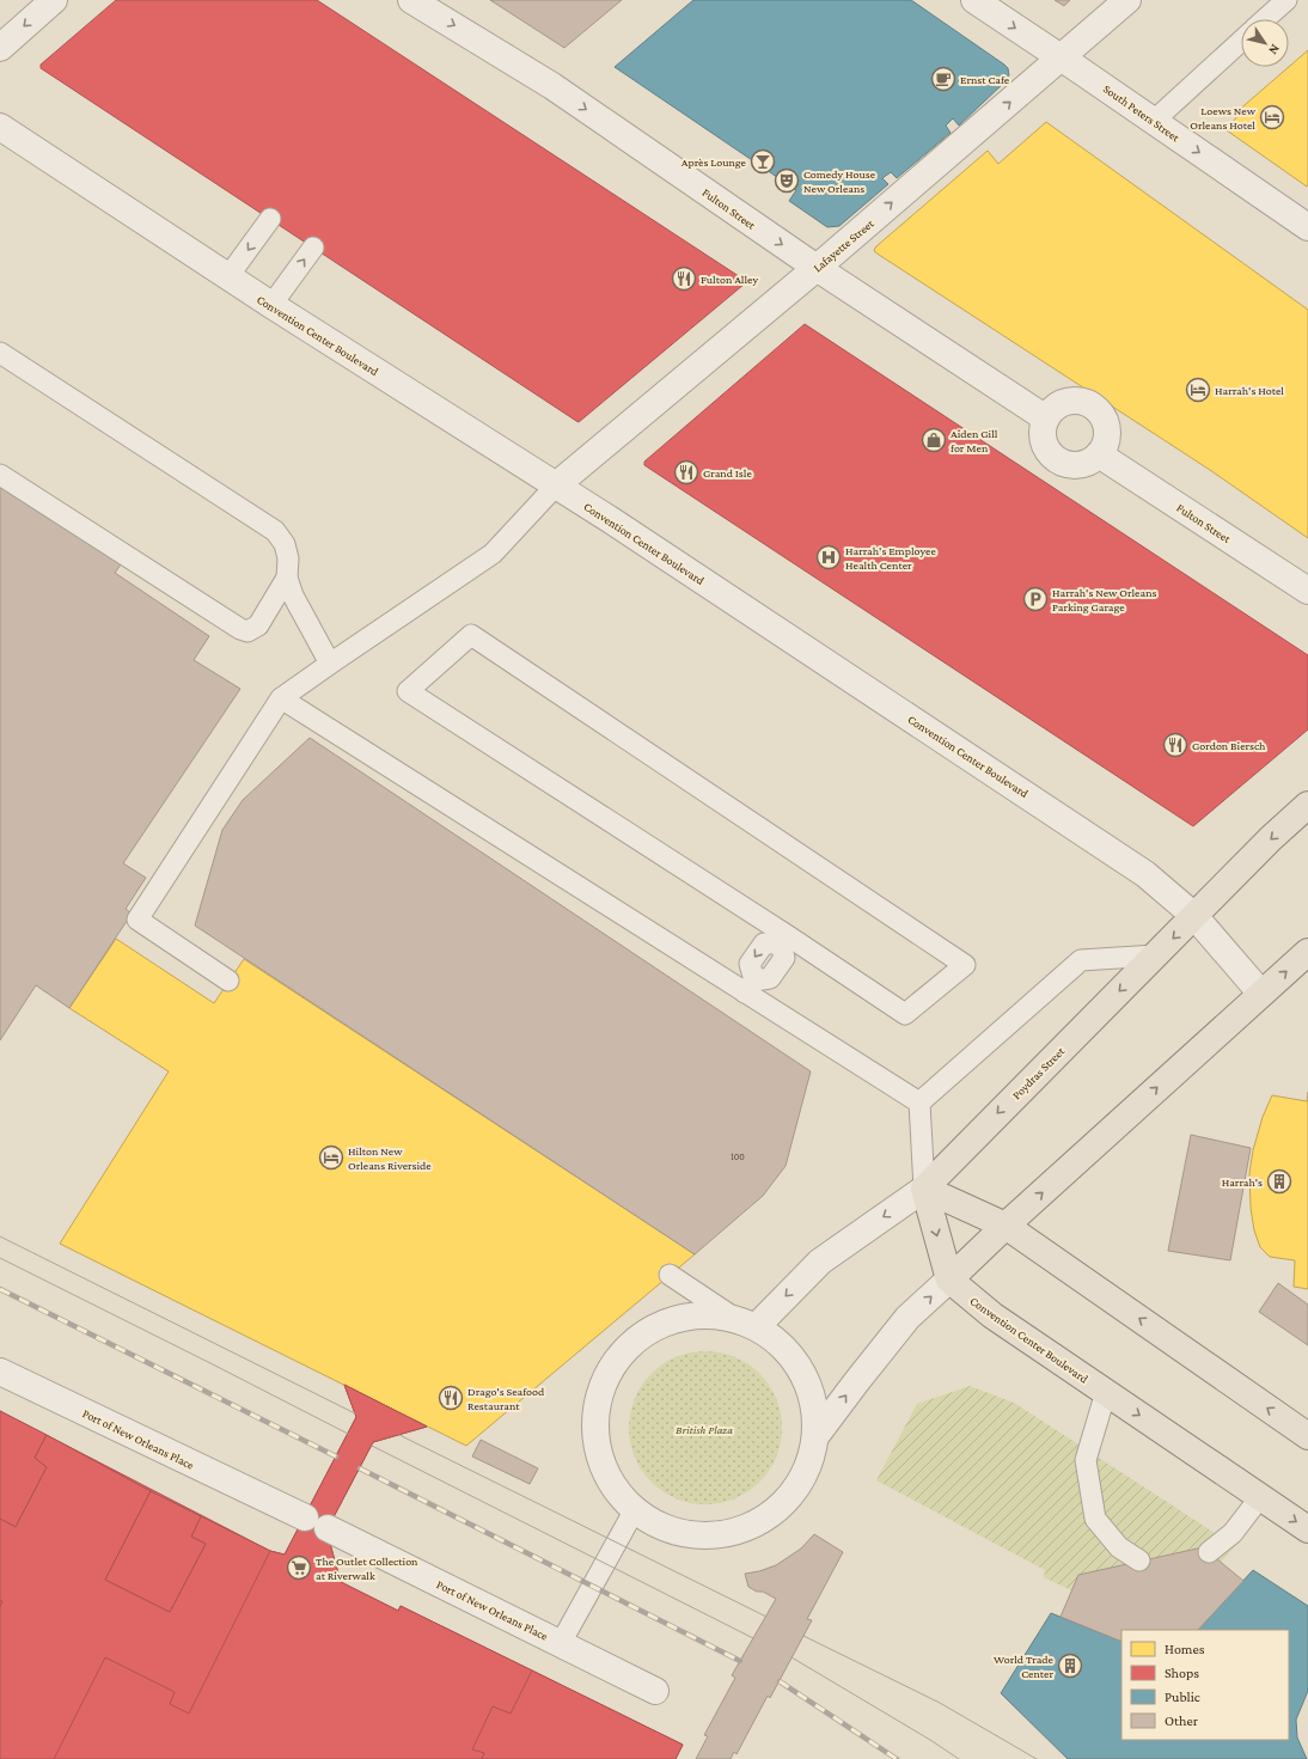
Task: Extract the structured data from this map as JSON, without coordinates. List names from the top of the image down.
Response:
{
  "streets": {
    "main road": ["Convention Center Boulevard", "Poydras Street"],
    "street": [
      "South Peters Street",
      "Fulton Street",
      "Lafayette Street",
      "Port of New Orleans Place"
    ]
  },
  "crossings": [
    ["South Peters Street", "Lafayette Street"],
    ["Fulton Street", "Lafayette Street"],
    ["Lafayette Street", "Convention Center Boulevard"],
    ["Convention Center Boulevard", "Poydras Street"]
  ],
  "one_way": ["South Peters Street", "Fulton Street", "Lafayette Street"],
  "parks": ["British Plaza"],
  "places": {
    "cafe": ["Ernst Cafe"],
    "hotel": ["Loews New Orleans Hotel", "Harrah's Hotel", "Hilton New Orleans Riverside"],
    "bar": ["Après Lounge"],
    "theatre": ["Comedy House New Orleans"],
    "restaurant": [
      "Fulton Alley",
      "Grand Isle",
      "Gordon Biersch",
      "Drago's Seafood Restaurant"
    ],
    "shop": ["Aiden Gill for Men"],
    "hospital": ["Harrah's Employee Health Center"],
    "parking": ["Harrah's New Orleans Parking Garage"],
    "building": ["Harrah's", "World Trade Center"],
    "supermarket": ["The Outlet Collection at Riverwalk"]
  },
  "house_numbers": ["100"],
  "legend": [
    "Homes",
    "Shops",
    "Public",
    "Other"
  ],
  "north": "bottom right"
}
